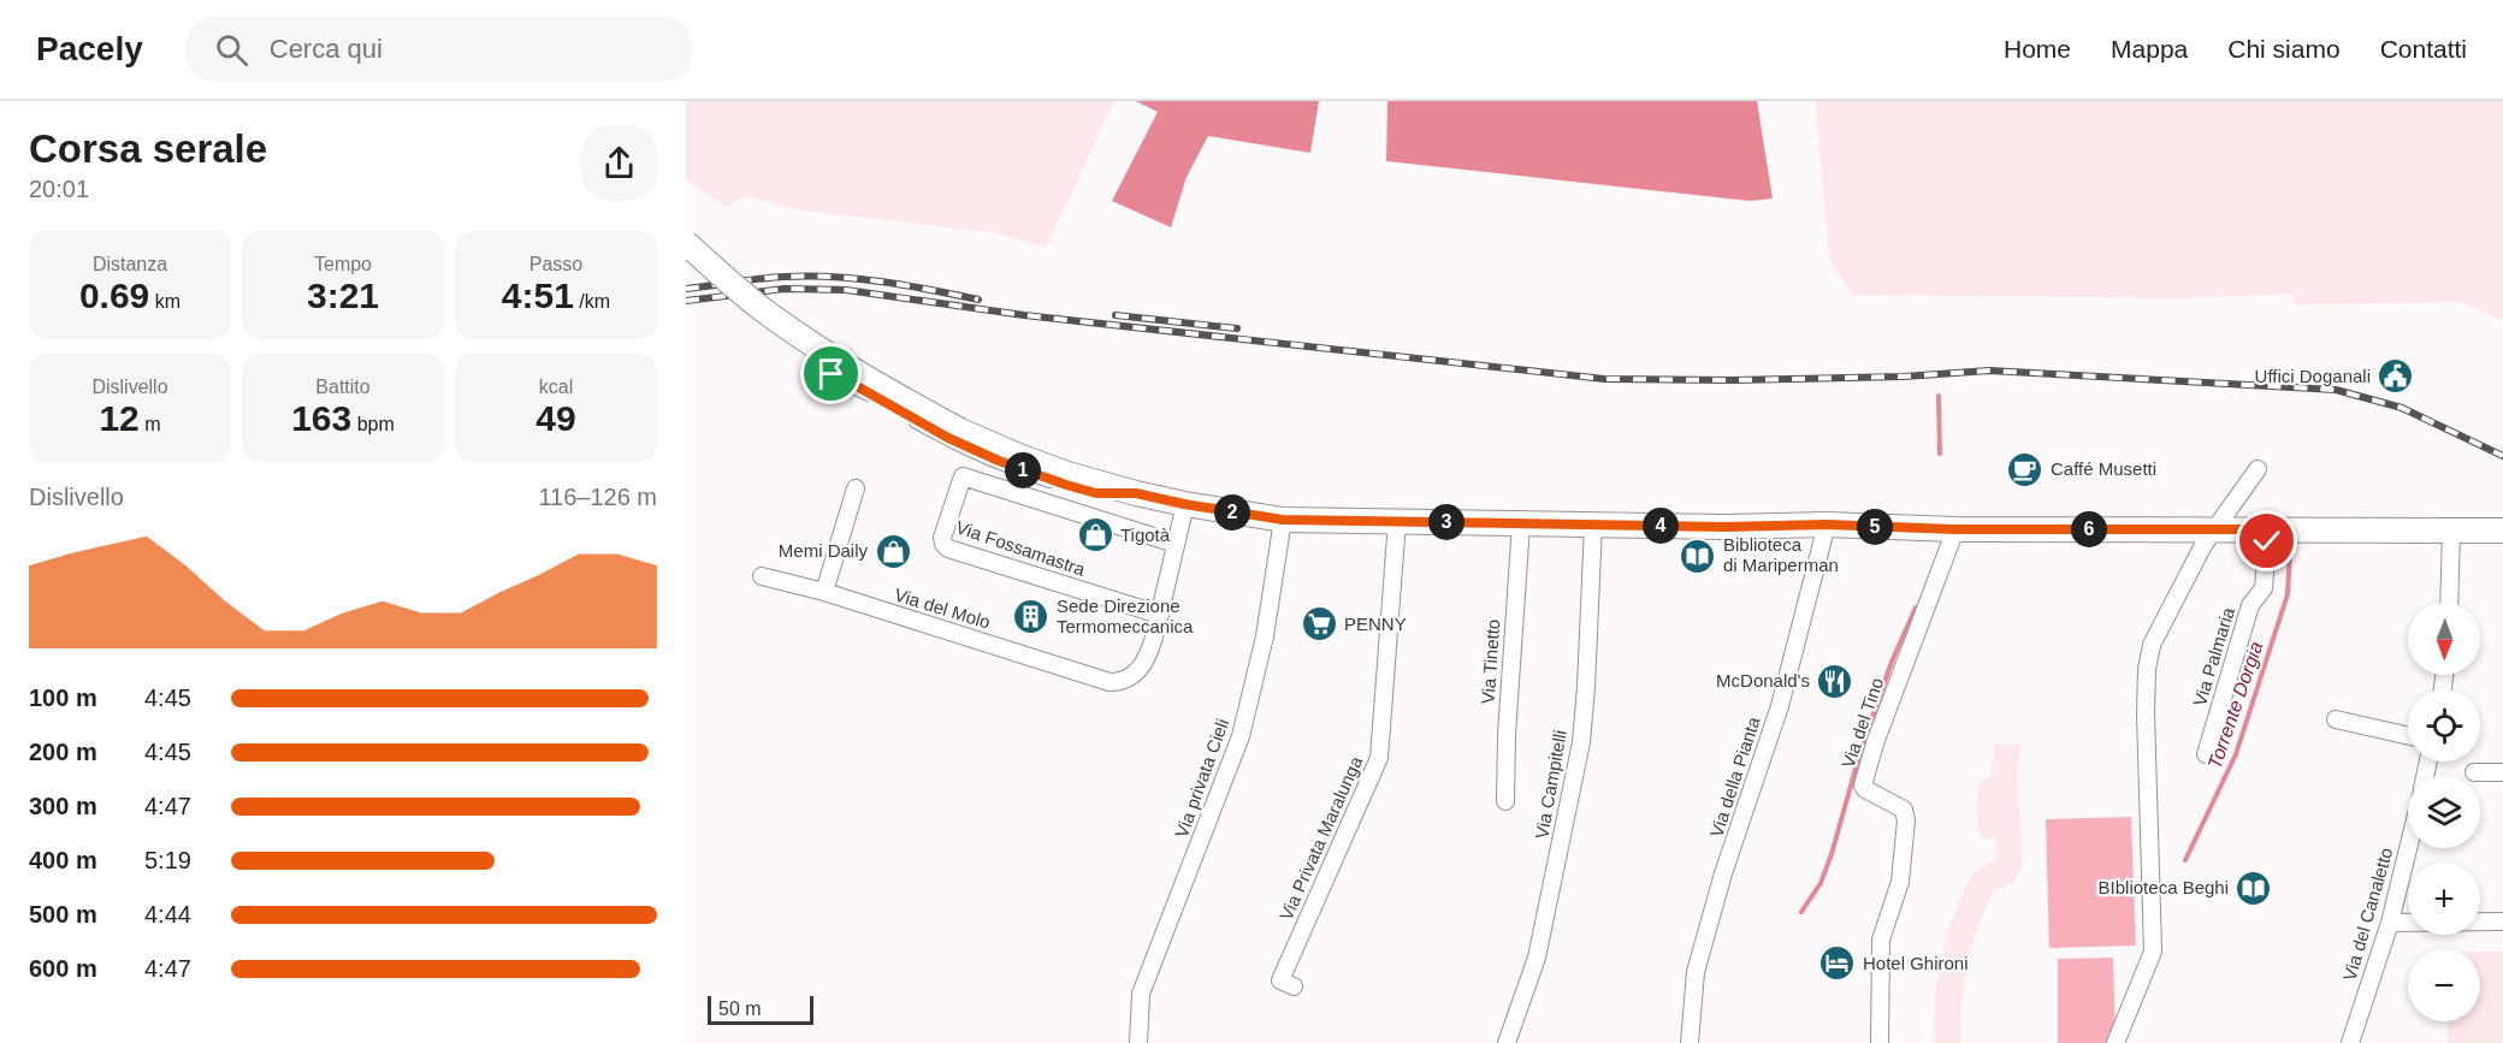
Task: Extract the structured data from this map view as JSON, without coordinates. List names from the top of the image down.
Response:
{
  "streets": {
    "street": [
      "Via Fossamastra",
      "Via del Molo",
      "Via Palmaria",
      "Via Tinetto",
      "Via del Tino",
      "Via della Pianta",
      "Via privata Cieli",
      "Via Campitelli",
      "Via Privata Maralunga",
      "Via del Canaletto"
    ]
  },
  "crossings": [
    ["Via Fossamastra", "Via del Molo"]
  ],
  "water": ["Torrente Dorgia"],
  "places": {
    "public building": ["Uffici Doganali"],
    "cafe": ["Caffé Musetti"],
    "shop": ["Tigotà", "Memi Daily"],
    "library": ["Biblioteca di Mariperman", "BIblioteca Beghi"],
    "building": ["Sede Direzione Termomeccanica"],
    "supermarket": ["PENNY"],
    "restaurant": ["McDonald's"],
    "hotel": ["Hotel Ghironi"]
  },
  "scale_bar": "50 m",
  "north": "bottom",
  "page": {
    "header": "Pacely",
    "search": "Cerca qui",
    "nav": [
      "Home",
      "Mappa",
      "Chi siamo",
      "Contatti"
    ],
    "heading": ["Corsa serale", "20:01"],
    "stats": [
      ["Distanza", "0.69 km"],
      ["Tempo", "3:21"],
      ["Passo", "4:51 /km"],
      ["Dislivello", "12 m"],
      ["Battito", "163 bpm"],
      ["kcal", "49"]
    ],
    "pins": [
      "1",
      "2",
      "3",
      "4",
      "5",
      "6"
    ],
    "chart": ["Dislivello", "116–126 m"],
    "map_buttons": ["+", "−"],
    "list": [
      {
        "name": "100 m",
        "note": "4:45"
      },
      {
        "name": "200 m",
        "note": "4:45"
      },
      {
        "name": "300 m",
        "note": "4:47"
      },
      {
        "name": "400 m",
        "note": "5:19"
      },
      {
        "name": "500 m",
        "note": "4:44"
      },
      {
        "name": "600 m",
        "note": "4:47"
      }
    ],
    "scale": "50 m"
  }
}
